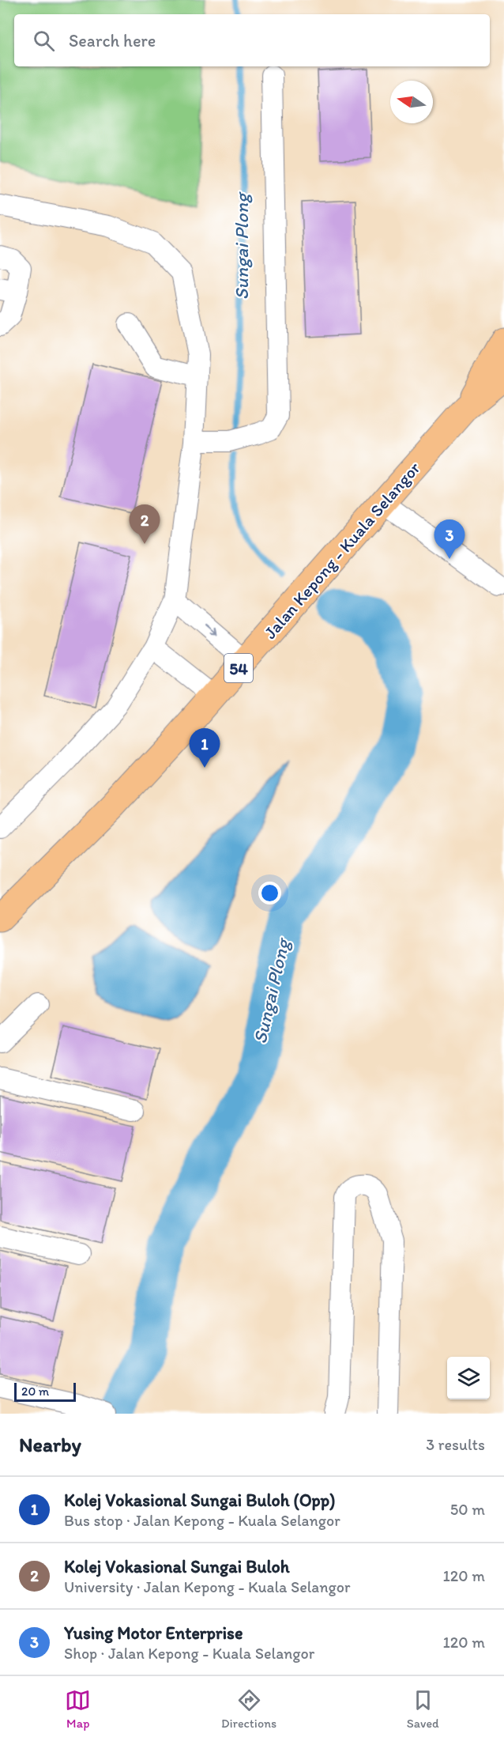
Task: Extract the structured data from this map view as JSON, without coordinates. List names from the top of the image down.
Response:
{
  "streets": {
    "highway": ["Jalan Kepong - Kuala Selangor", "54"]
  },
  "water": ["Sungai Plong"],
  "scale_bar": "20 m",
  "north": "left",
  "page": {
    "search": "Search here",
    "pins": ["2", "3", "1"],
    "scale": "20 m",
    "heading": ["Nearby", "3 results"],
    "list": [
      {
        "mark": "1",
        "name": "Kolej Vokasional Sungai Buloh (Opp)",
        "note": "Bus stop · Jalan Kepong - Kuala Selangor",
        "value": "50 m"
      },
      {
        "mark": "2",
        "name": "Kolej Vokasional Sungai Buloh",
        "note": "University · Jalan Kepong - Kuala Selangor",
        "value": "120 m"
      },
      {
        "mark": "3",
        "name": "Yusing Motor Enterprise",
        "note": "Shop · Jalan Kepong - Kuala Selangor",
        "value": "120 m"
      }
    ],
    "nav": ["Map", "Directions", "Saved"]
  }
}
